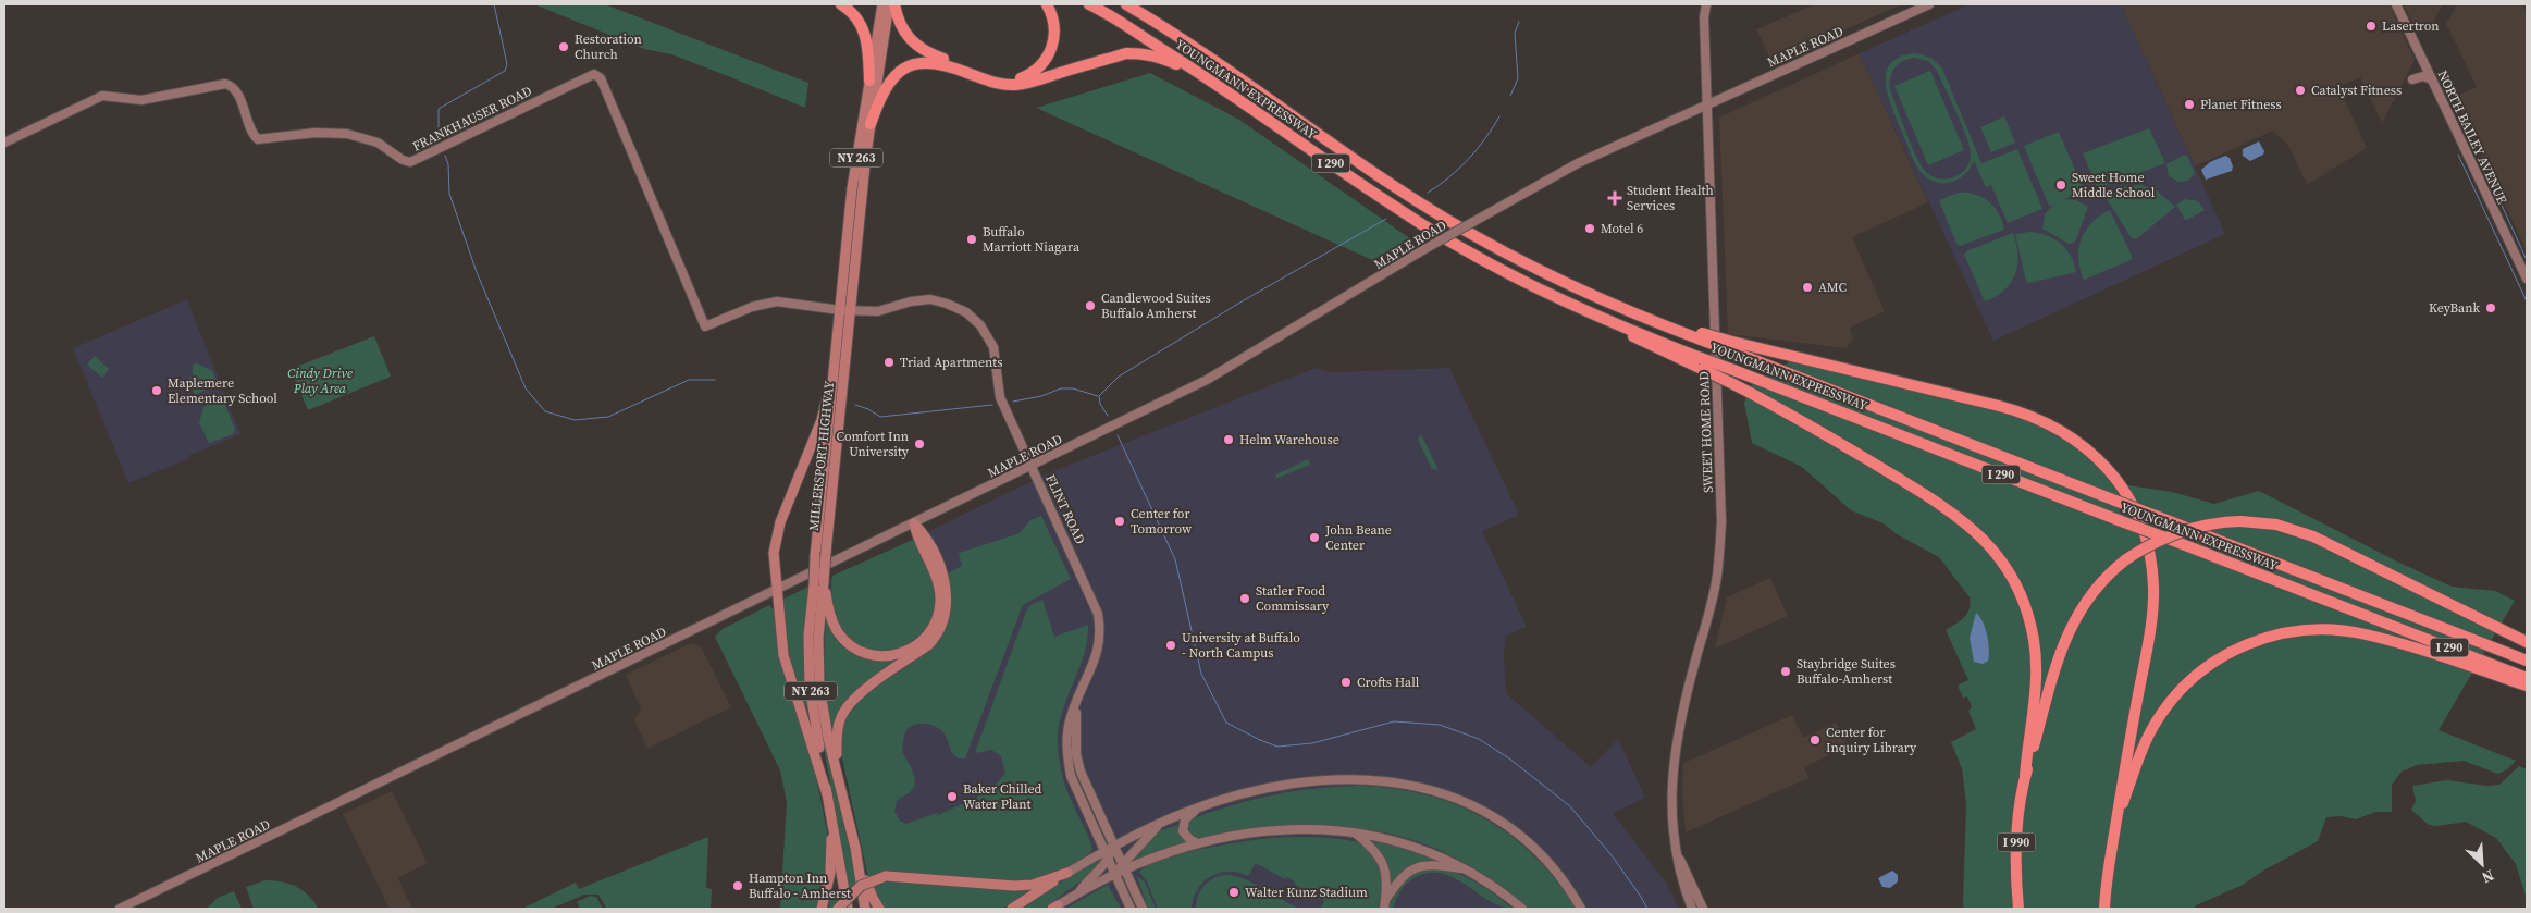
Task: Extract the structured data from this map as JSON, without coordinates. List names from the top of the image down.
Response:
{
  "streets": {
    "highway": ["YOUNGMANN EXPRESSWAY", "I 290", "I 990"],
    "main road": [
      "MAPLE ROAD",
      "FRANKHAUSER ROAD",
      "NORTH BAILEY AVENUE",
      "NY 263",
      "SWEET HOME ROAD",
      "MILLERSPORT HIGHWAY",
      "FLINT ROAD"
    ]
  },
  "crossings": [
    ["MAPLE ROAD", "SWEET HOME ROAD"],
    ["MAPLE ROAD", "FLINT ROAD"],
    ["FRANKHAUSER ROAD", "FLINT ROAD"],
    ["MILLERSPORT HIGHWAY", "FLINT ROAD"]
  ],
  "parks": ["Cindy Drive Play Area"],
  "places": {
    "other": [
      "Lasertron",
      "Restoration Church",
      "Catalyst Fitness",
      "Planet Fitness",
      "Sweet Home Middle School",
      "Motel 6",
      "Buffalo Marriott Niagara",
      "AMC",
      "Candlewood Suites Buffalo Amherst",
      "KeyBank",
      "Triad Apartments",
      "Maplemere Elementary School",
      "Helm Warehouse",
      "Comfort Inn University",
      "Center for Tomorrow",
      "John Beane Center",
      "Statler Food Commissary",
      "University at Buffalo - North Campus",
      "Staybridge Suites Buffalo-Amherst",
      "Crofts Hall",
      "Center for Inquiry Library",
      "Baker Chilled Water Plant",
      "Hampton Inn Buffalo - Amherst",
      "Walter Kunz Stadium"
    ],
    "health": ["Student Health Services"]
  },
  "north": "bottom right"
}
